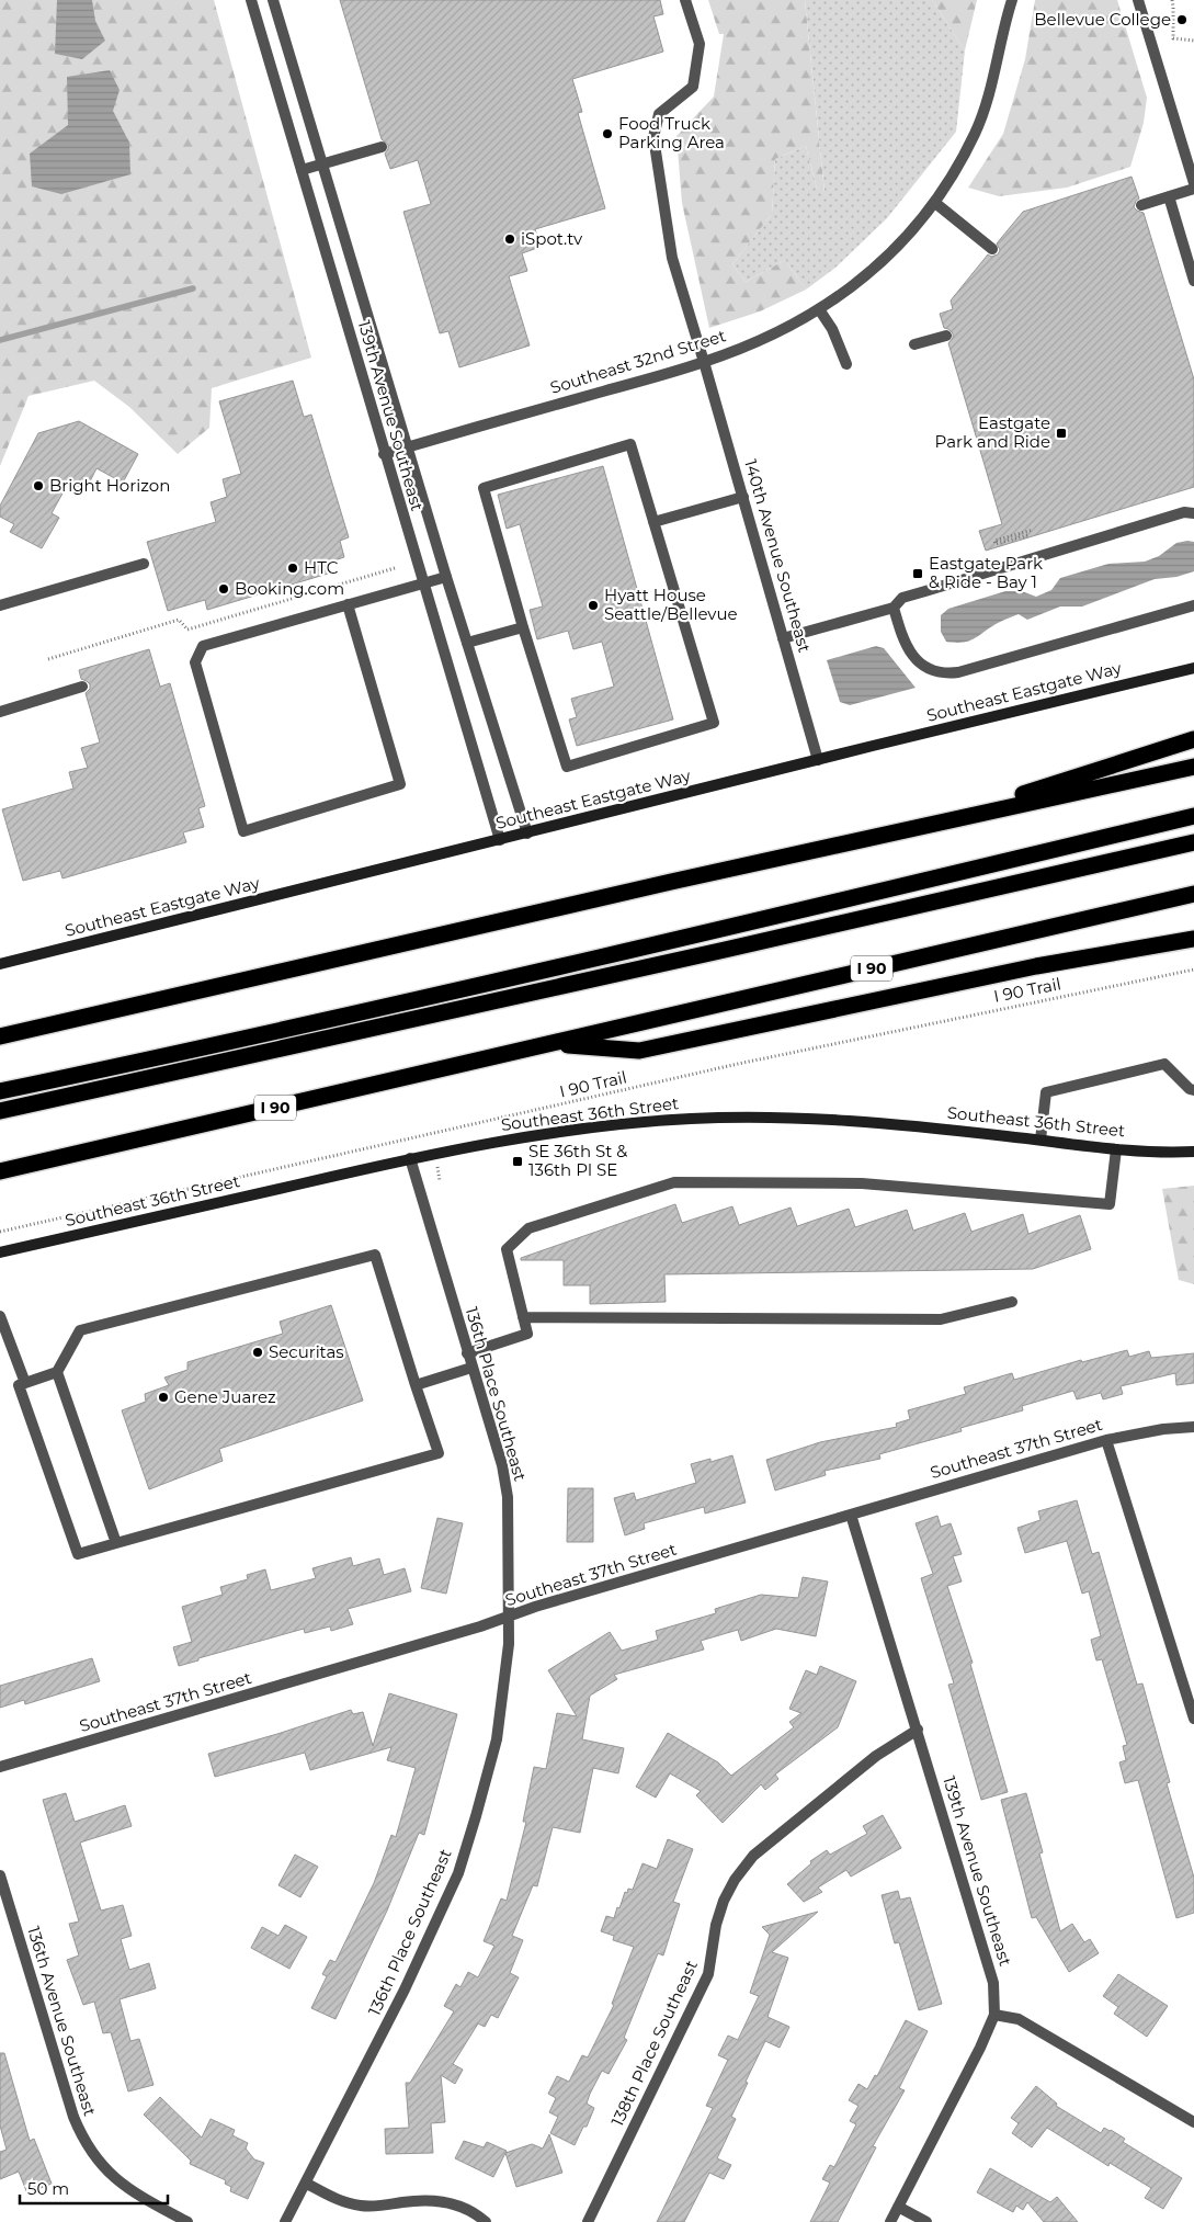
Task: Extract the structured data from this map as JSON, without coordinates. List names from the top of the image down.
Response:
{
  "streets": {
    "highway": ["I 90"],
    "main road": ["Southeast Eastgate Way", "Southeast 36th Street"],
    "street": [
      "Southeast 32nd Street",
      "139th Avenue Southeast",
      "140th Avenue Southeast",
      "136th Place Southeast",
      "Southeast 37th Street",
      "136th Avenue Southeast",
      "138th Place Southeast"
    ],
    "path": ["I 90 Trail"]
  },
  "crossings": [
    ["Southeast 32nd Street", "139th Avenue Southeast"],
    ["Southeast 32nd Street", "140th Avenue Southeast"],
    ["139th Avenue Southeast", "Southeast Eastgate Way"],
    ["139th Avenue Southeast", "Southeast 37th Street"],
    ["139th Avenue Southeast", "138th Place Southeast"],
    ["140th Avenue Southeast", "Southeast Eastgate Way"],
    ["Southeast 36th Street", "136th Place Southeast"],
    ["136th Place Southeast", "Southeast 37th Street"]
  ],
  "places": {
    "other": [
      "Bellevue College",
      "Food Truck Parking Area",
      "iSpot.tv",
      "Bright Horizon",
      "HTC",
      "Booking.com",
      "Hyatt House Seattle/Bellevue",
      "Securitas",
      "Gene Juarez"
    ],
    "transit": ["Eastgate Park and Ride", "Eastgate Park & Ride - Bay 1", "SE 36th St & 136th Pl SE"]
  },
  "scale_bar": "50 m"
}
